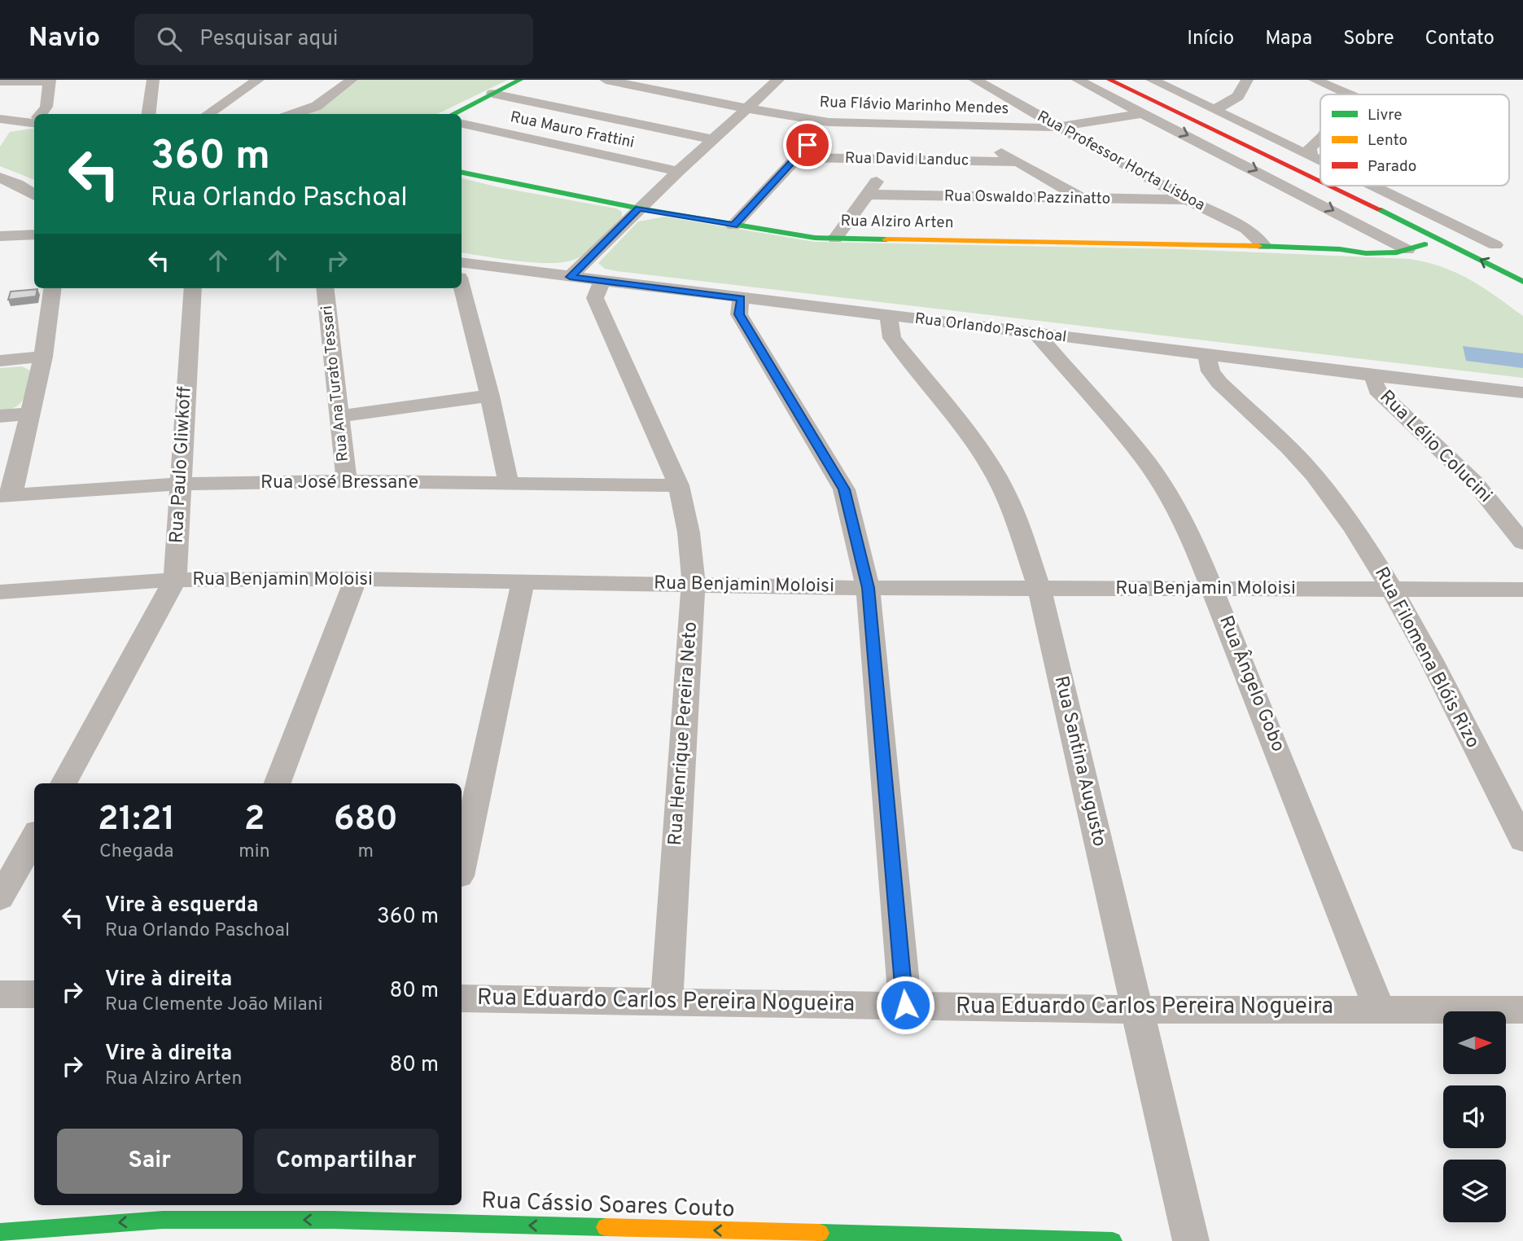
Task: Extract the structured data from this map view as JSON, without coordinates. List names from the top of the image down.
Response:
{
  "streets": {
    "street": [
      "Rua Flávio Marinho Mendes",
      "Rua Mauro Frattini",
      "Rua David Landuc",
      "Rua Professor Horta Lisboa",
      "Rua Oswaldo Pazzinatto",
      "Rua Alziro Arten",
      "Rua Orlando Paschoal",
      "Rua Ana Turato Tessari",
      "Rua Lélio Colucini",
      "Rua Paulo Gliwkoff",
      "Rua José Bressane",
      "Rua Benjamin Moloisi",
      "Rua Filomena Blóis Rizo",
      "Rua Ângelo Gobo",
      "Rua Henrique Pereira Neto",
      "Rua Santina Augusto",
      "Rua Eduardo Carlos Pereira Nogueira",
      "Rua Cássio Soares Couto"
    ]
  },
  "crossings": [
    ["Rua Flávio Marinho Mendes", "Rua Professor Horta Lisboa"],
    ["Rua Professor Horta Lisboa", "Rua Oswaldo Pazzinatto"],
    ["Rua Professor Horta Lisboa", "Rua Alziro Arten"],
    ["Rua Orlando Paschoal", "Rua Lélio Colucini"],
    ["Rua Orlando Paschoal", "Rua Filomena Blóis Rizo"],
    ["Rua Orlando Paschoal", "Rua Ângelo Gobo"],
    ["Rua Orlando Paschoal", "Rua Henrique Pereira Neto"],
    ["Rua Orlando Paschoal", "Rua Santina Augusto"],
    ["Rua Ana Turato Tessari", "Rua José Bressane"],
    ["Rua Paulo Gliwkoff", "Rua José Bressane"],
    ["Rua Paulo Gliwkoff", "Rua Benjamin Moloisi"],
    ["Rua José Bressane", "Rua Henrique Pereira Neto"],
    ["Rua Benjamin Moloisi", "Rua Filomena Blóis Rizo"],
    ["Rua Benjamin Moloisi", "Rua Ângelo Gobo"],
    ["Rua Benjamin Moloisi", "Rua Henrique Pereira Neto"],
    ["Rua Benjamin Moloisi", "Rua Santina Augusto"],
    ["Rua Ângelo Gobo", "Rua Eduardo Carlos Pereira Nogueira"],
    ["Rua Henrique Pereira Neto", "Rua Eduardo Carlos Pereira Nogueira"],
    ["Rua Santina Augusto", "Rua Eduardo Carlos Pereira Nogueira"]
  ],
  "one_way": ["Rua Cássio Soares Couto"],
  "legend": ["Livre", "Lento", "Parado"],
  "north": "right",
  "page": {
    "header": "Navio",
    "search": "Pesquisar aqui",
    "nav": [
      "Início",
      "Mapa",
      "Sobre",
      "Contato"
    ],
    "turn": ["360 m", "Rua Orlando Paschoal"],
    "eta": [
      "21:21",
      "Chegada",
      "2",
      "min",
      "680",
      "m"
    ],
    "list": [
      {
        "name": "Vire à esquerda",
        "note": "Rua Orlando Paschoal",
        "value": "360 m"
      },
      {
        "name": "Vire à direita",
        "note": "Rua Clemente João Milani",
        "value": "80 m"
      },
      {
        "name": "Vire à direita",
        "note": "Rua Alziro Arten",
        "value": "80 m"
      }
    ],
    "buttons": ["Sair", "Compartilhar"]
  }
}
